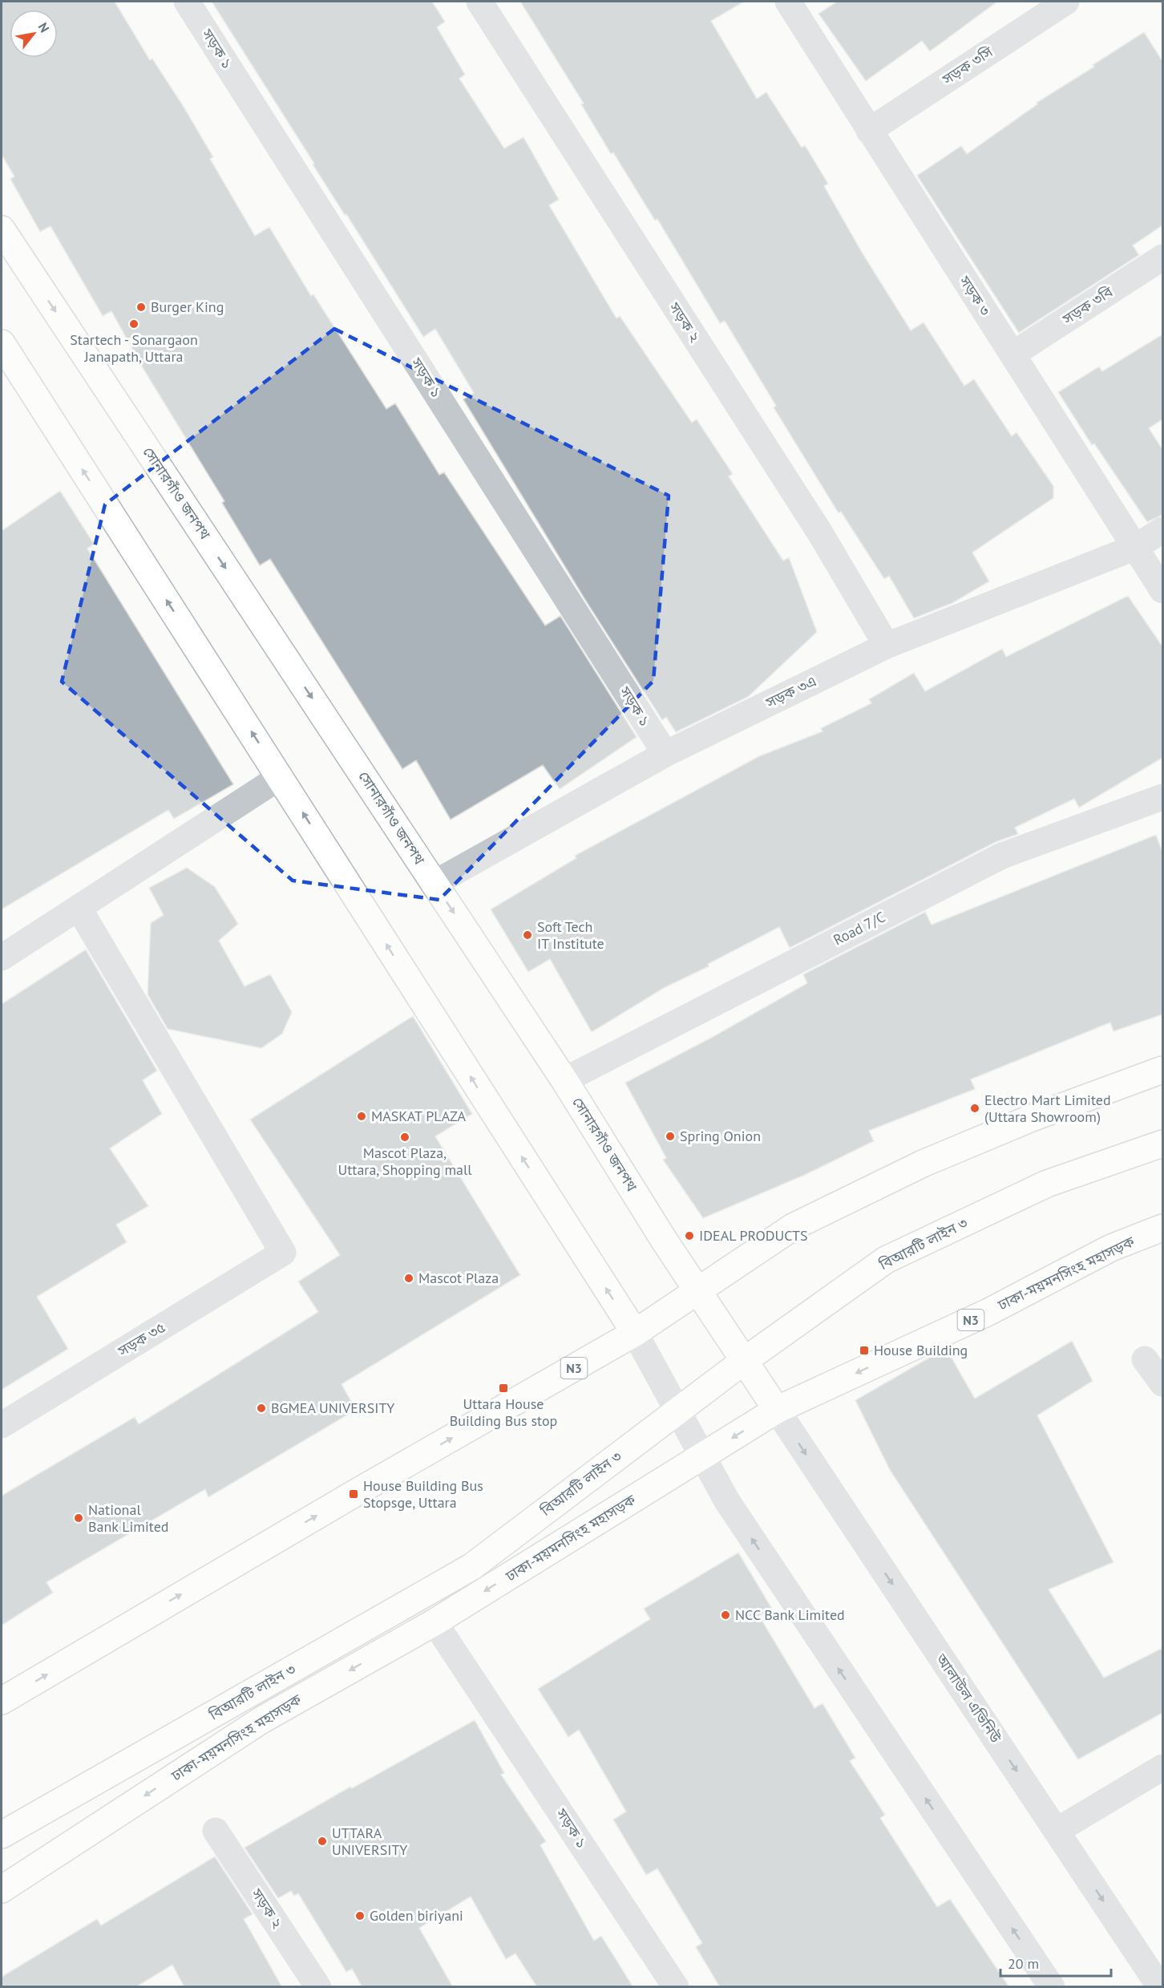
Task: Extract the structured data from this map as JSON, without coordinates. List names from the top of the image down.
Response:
{
  "streets": {
    "main road": [
      "সোনারগাঁও জনপথ",
      "বিআরটি লাইন ৩",
      "ঢাকা-ময়মনসিংহ মহাসড়ক",
      "N3"
    ],
    "street": [
      "সড়ক ১",
      "সড়ক ৩সি",
      "সড়ক ৩",
      "সড়ক ৩বি",
      "সড়ক ২",
      "সড়ক ৩এ",
      "Road 7/C",
      "সড়ক ৩৫",
      "আলাউল এভিনিউ"
    ]
  },
  "crossings": [
    ["সড়ক ১", "সড়ক ৩এ"],
    ["সড়ক ১", "ঢাকা-ময়মনসিংহ মহাসড়ক"],
    ["সড়ক ৩সি", "সড়ক ৩"],
    ["সড়ক ৩", "সড়ক ৩বি"],
    ["সড়ক ৩", "সড়ক ৩এ"],
    ["সড়ক ২", "সড়ক ৩এ"],
    ["সোনারগাঁও জনপথ", "সড়ক ৩এ"],
    ["সোনারগাঁও জনপথ", "Road 7/C"],
    ["সোনারগাঁও জনপথ", "বিআরটি লাইন ৩"],
    ["সোনারগাঁও জনপথ", "ঢাকা-ময়মনসিংহ মহাসড়ক"],
    ["সোনারগাঁও জনপথ", "N3"],
    ["সোনারগাঁও জনপথ", "আলাউল এভিনিউ"],
    ["ঢাকা-ময়মনসিংহ মহাসড়ক", "আলাউল এভিনিউ"]
  ],
  "places": {
    "other": [
      "Burger King",
      "Startech - Sonargaon Janapath, Uttara",
      "Soft Tech IT Institute",
      "Electro Mart Limited (Uttara Showroom)",
      "MASKAT PLAZA",
      "Spring Onion",
      "Mascot Plaza, Uttara, Shopping mall",
      "IDEAL PRODUCTS",
      "Mascot Plaza",
      "BGMEA UNIVERSITY",
      "National Bank Limited",
      "NCC Bank Limited",
      "UTTARA UNIVERSITY",
      "Golden biriyani"
    ],
    "transit": ["House Building", "Uttara House Building Bus stop", "House Building Bus Stopsge, Uttara"]
  },
  "scale_bar": "20 m",
  "north": "top right"
}
